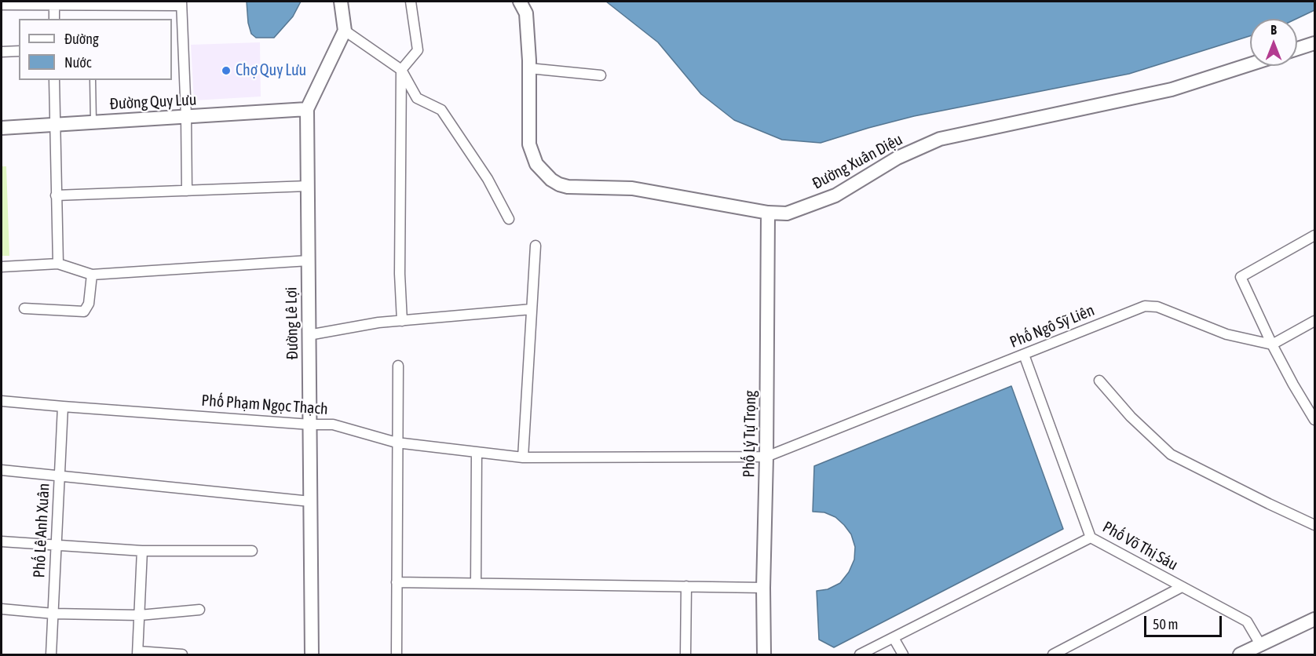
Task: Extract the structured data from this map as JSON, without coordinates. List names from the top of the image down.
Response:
{
  "streets": {
    "street": [
      "Đường Quy Lưu",
      "Đường Xuân Diệu",
      "Đường Lê Lợi",
      "Phố Ngô Sỹ Liên",
      "Phố Phạm Ngọc Thạch",
      "Phố Lý Tự Trọng",
      "Phố Lê Anh Xuân",
      "Phố Võ Thị Sáu"
    ]
  },
  "crossings": [
    ["Đường Quy Lưu", "Đường Lê Lợi"],
    ["Đường Xuân Diệu", "Phố Lý Tự Trọng"],
    ["Đường Lê Lợi", "Phố Phạm Ngọc Thạch"],
    ["Phố Ngô Sỹ Liên", "Phố Phạm Ngọc Thạch"],
    ["Phố Ngô Sỹ Liên", "Phố Lý Tự Trọng"],
    ["Phố Ngô Sỹ Liên", "Phố Võ Thị Sáu"],
    ["Phố Phạm Ngọc Thạch", "Phố Lý Tự Trọng"],
    ["Phố Phạm Ngọc Thạch", "Phố Lê Anh Xuân"]
  ],
  "places": ["Chợ Quy Lưu"],
  "legend": ["Đường", "Nước"],
  "scale_bar": "50 m",
  "north": "top"
}
